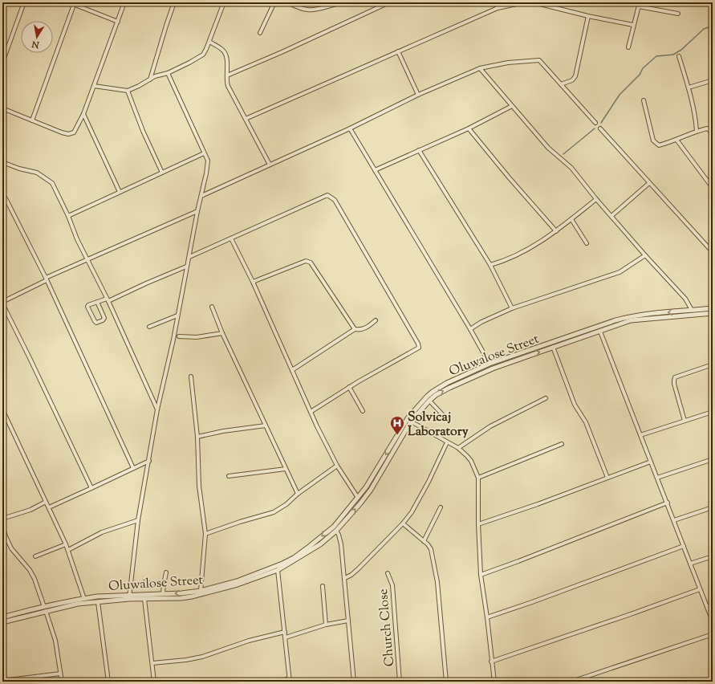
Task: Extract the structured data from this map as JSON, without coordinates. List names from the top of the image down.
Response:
{
  "streets": {
    "street": ["Oluwalose Street", "Church Close"]
  },
  "places": {
    "hospital": ["Solvicaj Laboratory"]
  },
  "north": "bottom"
}
